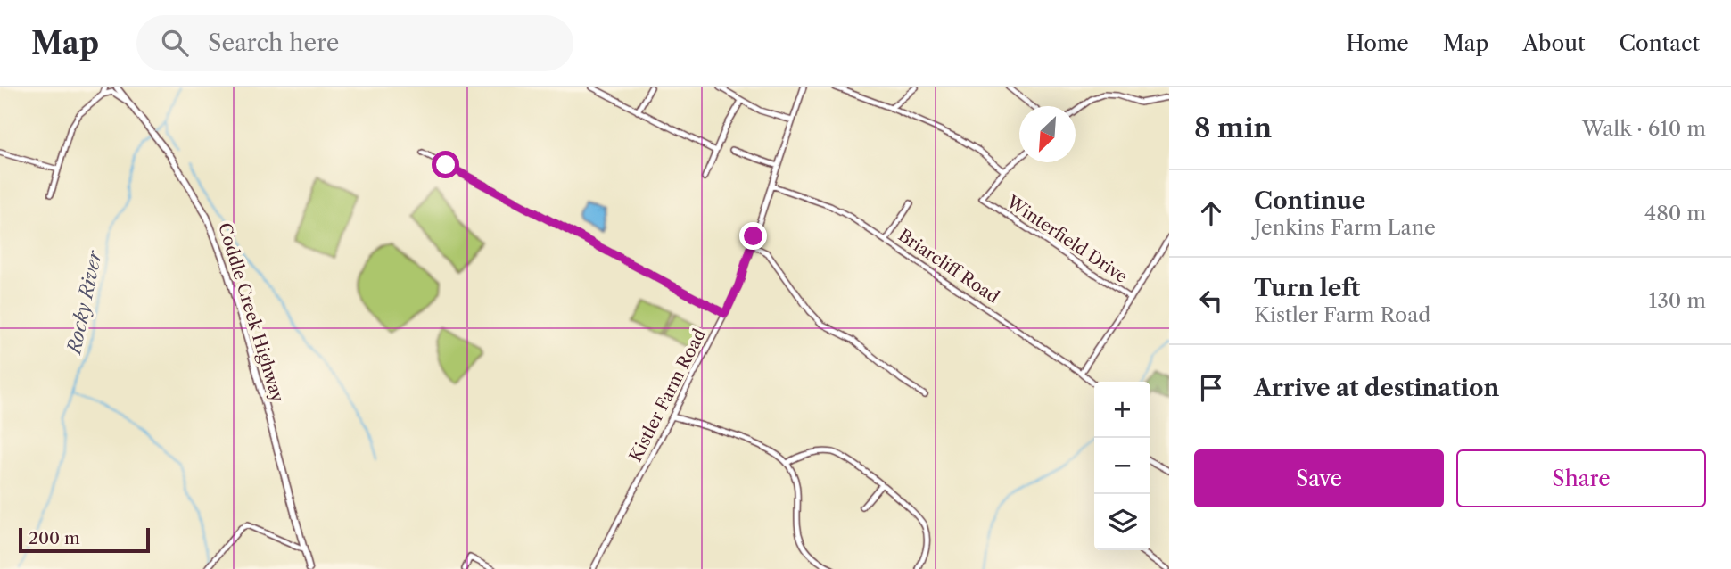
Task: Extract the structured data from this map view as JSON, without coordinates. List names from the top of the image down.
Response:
{
  "streets": {
    "main road": ["Coddle Creek Highway"],
    "street": ["Winterfield Drive", "Briarcliff Road", "Kistler Farm Road"]
  },
  "crossings": [
    ["Briarcliff Road", "Kistler Farm Road"]
  ],
  "water": ["Rocky River"],
  "scale_bar": "200 m",
  "north": "bottom left",
  "page": {
    "header": "Map",
    "search": "Search here",
    "nav": [
      "Home",
      "Map",
      "About",
      "Contact"
    ],
    "heading": ["8 min", "Walk · 610 m"],
    "list": [
      ["Continue", "Jenkins Farm Lane", "480 m"],
      ["Turn left", "Kistler Farm Road", "130 m"],
      "Arrive at destination"
    ],
    "map_buttons": ["+", "−"],
    "buttons": ["Save", "Share"],
    "scale": "200 m"
  }
}
